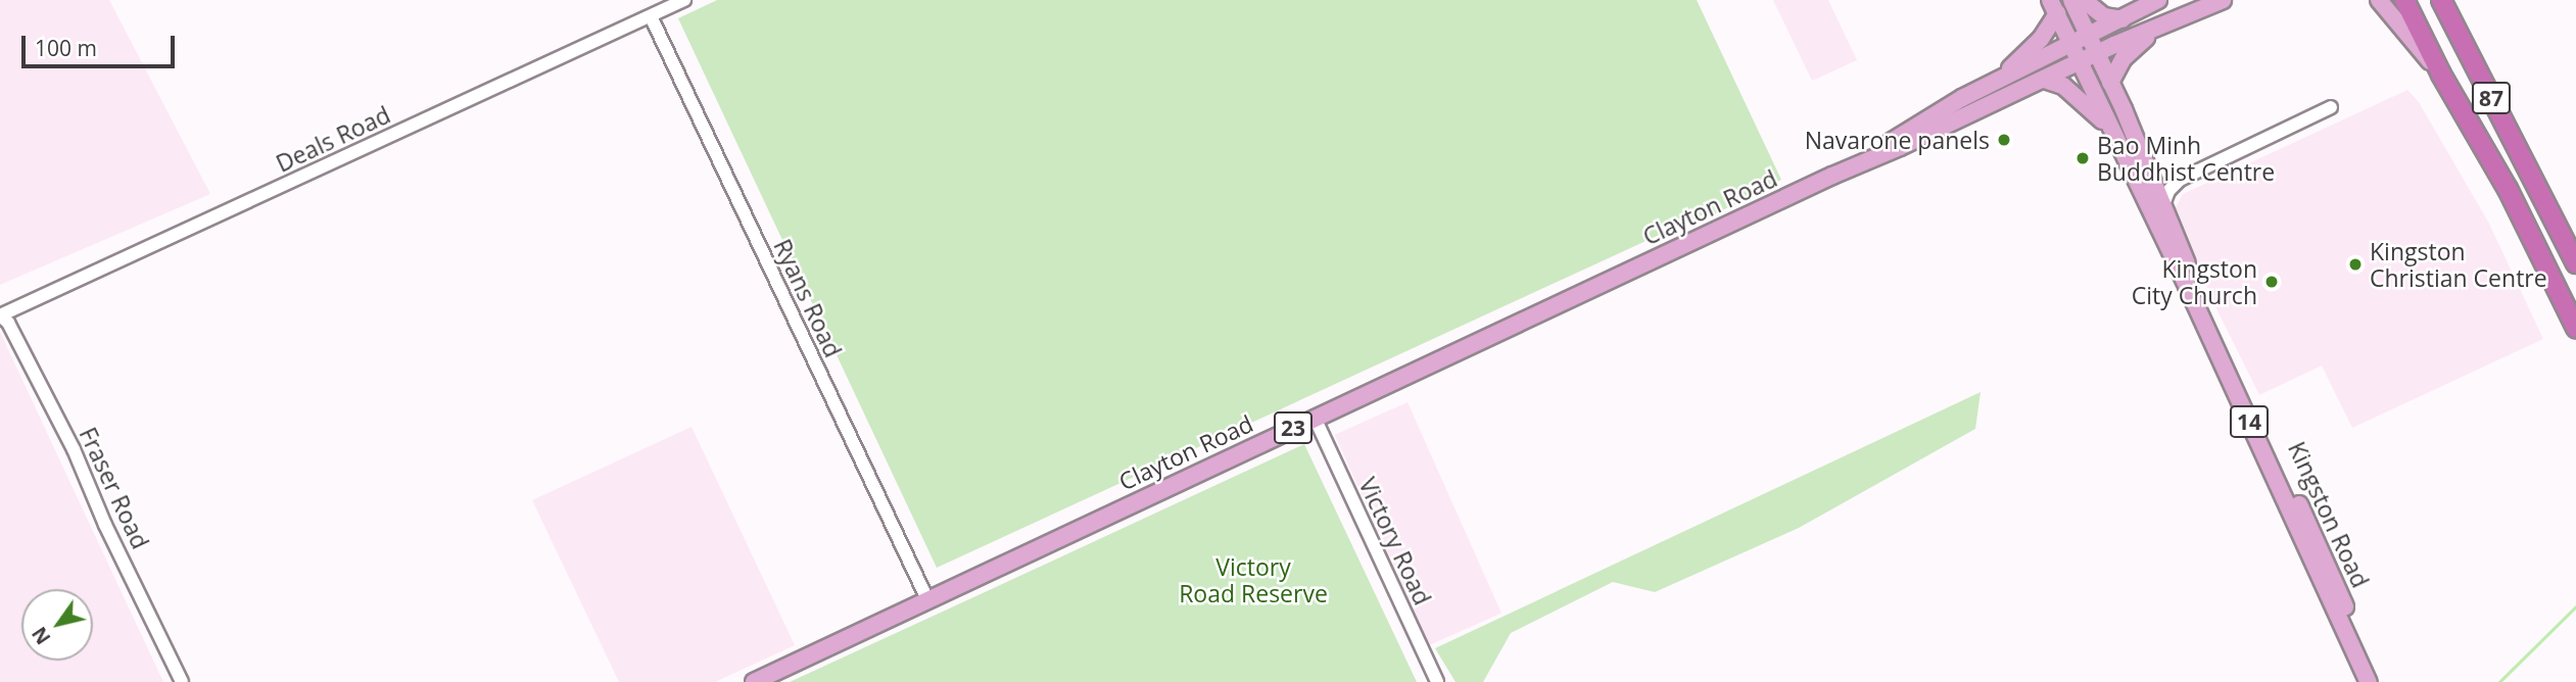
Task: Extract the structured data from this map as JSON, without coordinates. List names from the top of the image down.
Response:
{
  "streets": {
    "highway": ["87"],
    "main road": [
      "Clayton Road",
      "14",
      "23",
      "Kingston Road"
    ],
    "street": [
      "Deals Road",
      "Ryans Road",
      "Fraser Road",
      "Victory Road"
    ]
  },
  "crossings": [
    ["Deals Road", "Ryans Road"],
    ["Deals Road", "Fraser Road"],
    ["Clayton Road", "Ryans Road"],
    ["Clayton Road", "14"],
    ["Clayton Road", "23"],
    ["Clayton Road", "Kingston Road"],
    ["Clayton Road", "Victory Road"],
    ["14", "23"],
    ["14", "Kingston Road"],
    ["23", "Kingston Road"]
  ],
  "parks": ["Victory Road Reserve"],
  "places": [
    "Navarone panels",
    "Bao Minh Buddhist Centre",
    "Kingston Christian Centre",
    "Kingston City Church"
  ],
  "scale_bar": "100 m",
  "north": "bottom left"
}
